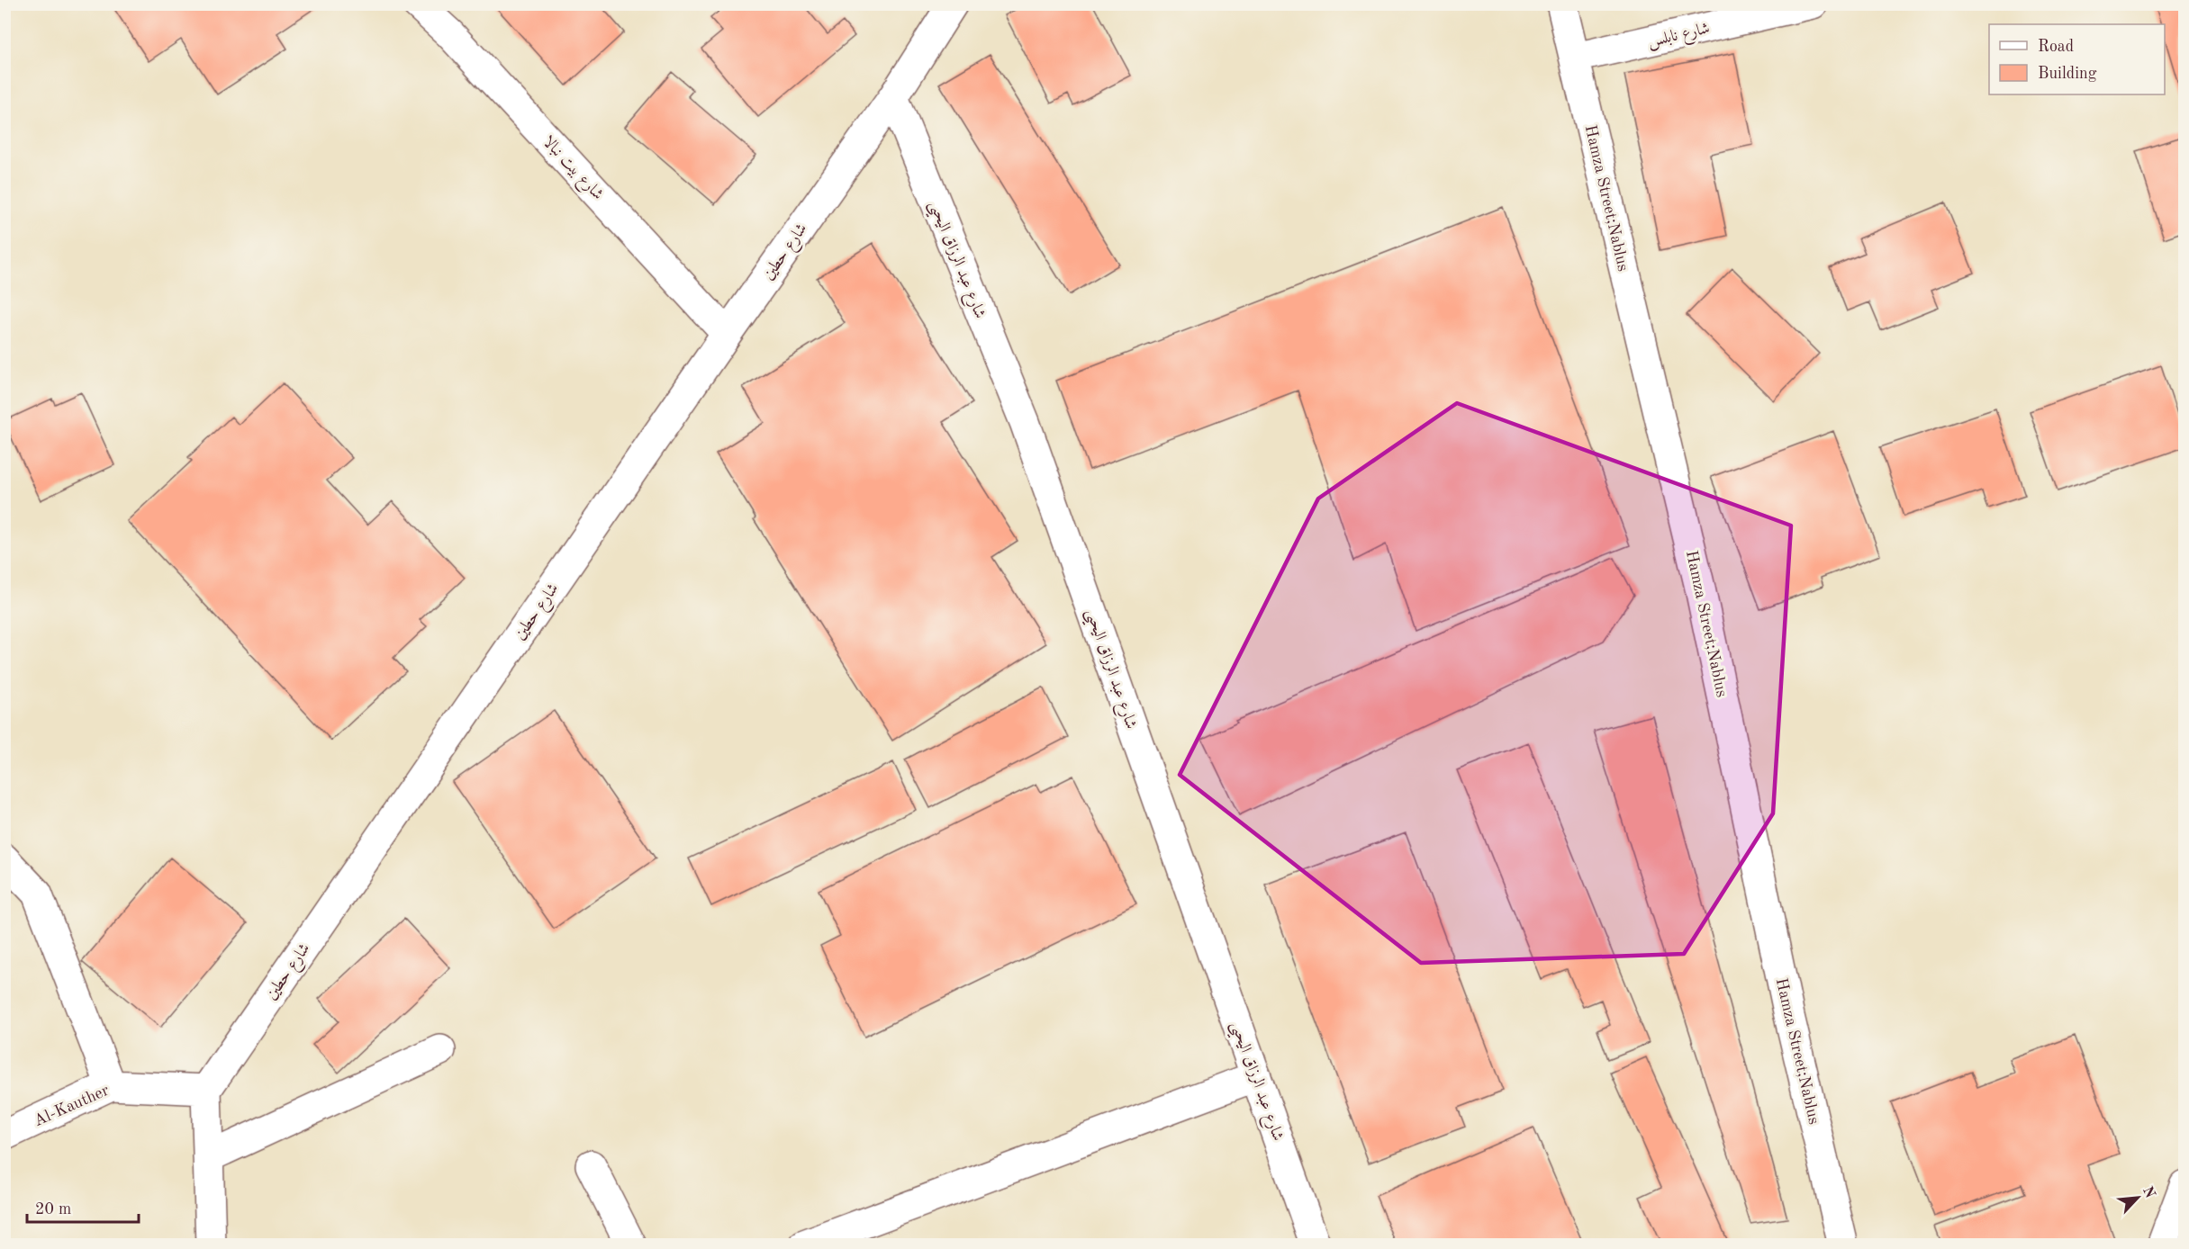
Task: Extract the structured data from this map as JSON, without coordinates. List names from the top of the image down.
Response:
{
  "streets": {
    "street": [
      "شارع نابلس",
      "شارع بيت نبالا",
      "Hamza Street;Nablus",
      "شارع حطين",
      "شارع عبد الرزاق اليحيى",
      "Al-Kauther"
    ]
  },
  "crossings": [
    ["شارع نابلس", "Hamza Street;Nablus"],
    ["شارع بيت نبالا", "شارع حطين"],
    ["شارع حطين", "شارع عبد الرزاق اليحيى"],
    ["شارع حطين", "Al-Kauther"]
  ],
  "legend": ["Road", "Building"],
  "scale_bar": "20 m",
  "north": "top right"
}
